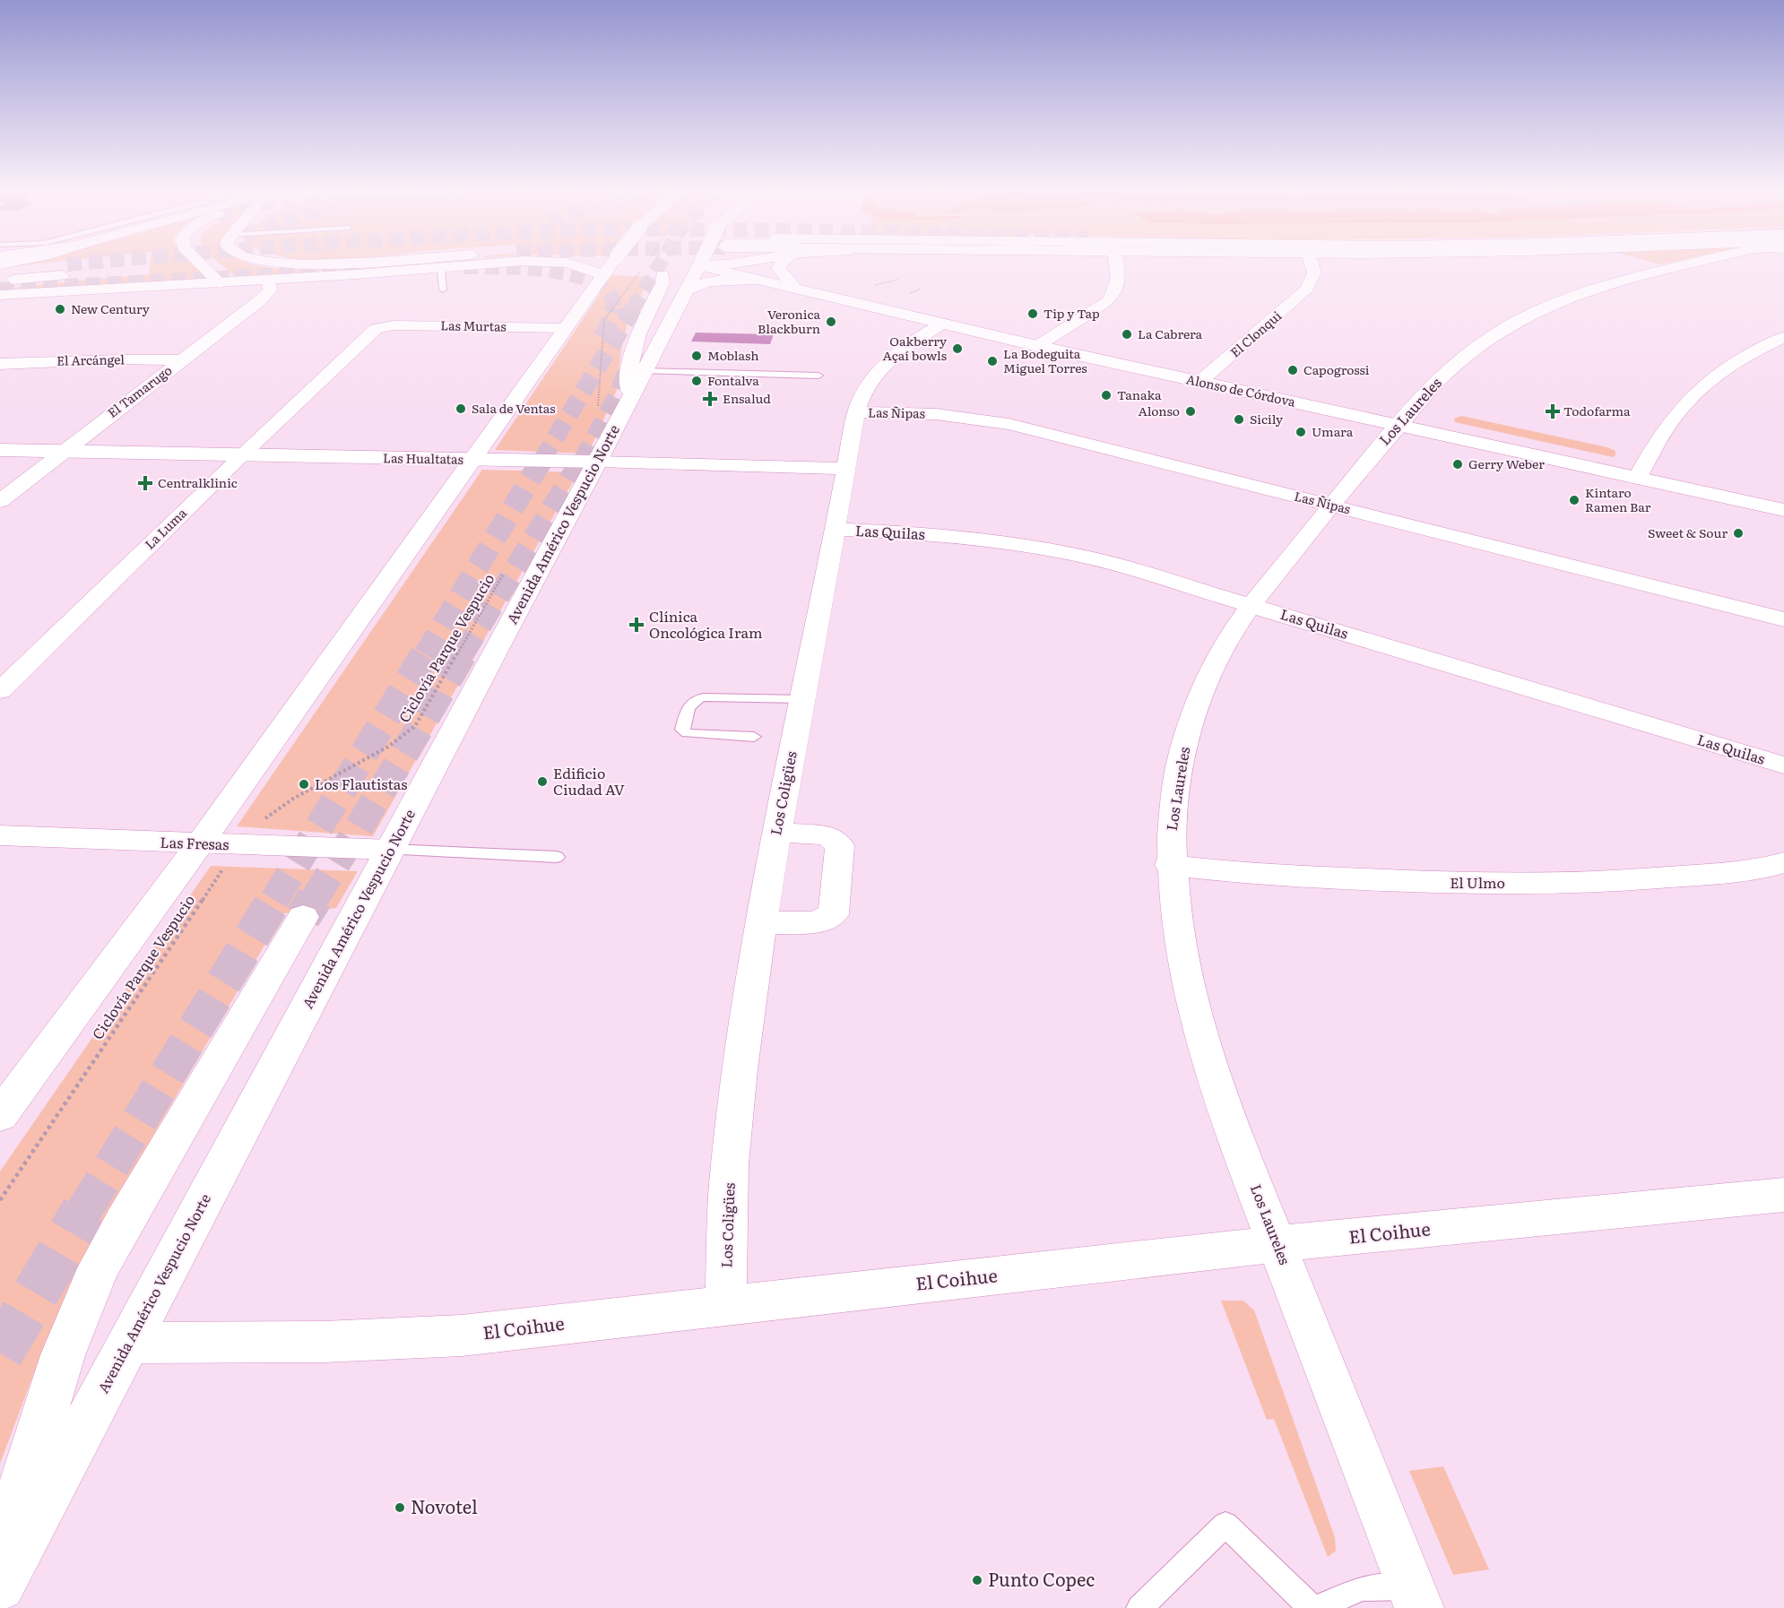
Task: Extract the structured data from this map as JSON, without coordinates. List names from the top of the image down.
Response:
{
  "streets": {
    "main road": ["Alonso de Córdova", "Las Hualtatas", "Avenida Américo Vespucio Norte"],
    "street": [
      "Las Murtas",
      "El Clonqui",
      "El Arcángel",
      "El Tamarugo",
      "Los Laureles",
      "Las Ñipas",
      "La Luma",
      "Las Quilas",
      "Los Coligües",
      "Las Fresas",
      "El Ulmo",
      "El Coihue"
    ],
    "path": ["Ciclovía Parque Vespucio"]
  },
  "crossings": [
    ["Las Murtas", "La Luma"],
    ["El Clonqui", "Alonso de Córdova"],
    ["El Arcángel", "El Tamarugo"],
    ["Alonso de Córdova", "Los Laureles"],
    ["Alonso de Córdova", "Los Coligües"],
    ["El Tamarugo", "Las Hualtatas"],
    ["Los Laureles", "Las Ñipas"],
    ["Los Laureles", "Las Quilas"],
    ["Los Laureles", "El Ulmo"],
    ["Los Laureles", "El Coihue"],
    ["Las Ñipas", "Los Coligües"],
    ["Las Hualtatas", "Avenida Américo Vespucio Norte"],
    ["Las Hualtatas", "La Luma"],
    ["Las Hualtatas", "Los Coligües"],
    ["Avenida Américo Vespucio Norte", "Las Fresas"],
    ["Avenida Américo Vespucio Norte", "El Coihue"],
    ["Las Quilas", "Los Coligües"],
    ["Ciclovía Parque Vespucio", "Las Fresas"],
    ["Los Coligües", "El Coihue"]
  ],
  "places": {
    "other": [
      "New Century",
      "Tip y Tap",
      "Veronica Blackburn",
      "La Cabrera",
      "Oakberry Açaí bowls",
      "Moblash",
      "La Bodeguita Miguel Torres",
      "Capogrossi",
      "Fontalva",
      "Tanaka",
      "Sala de Ventas",
      "Alonso",
      "Sicily",
      "Umara",
      "Gerry Weber",
      "Kintaro Ramen Bar",
      "Sweet & Sour",
      "Edificio Ciudad AV",
      "Los Flautistas",
      "Novotel",
      "Punto Copec"
    ],
    "health": [
      "Ensalud",
      "Todofarma",
      "Centralklinic",
      "Clínica Oncológica Iram"
    ]
  }
}
